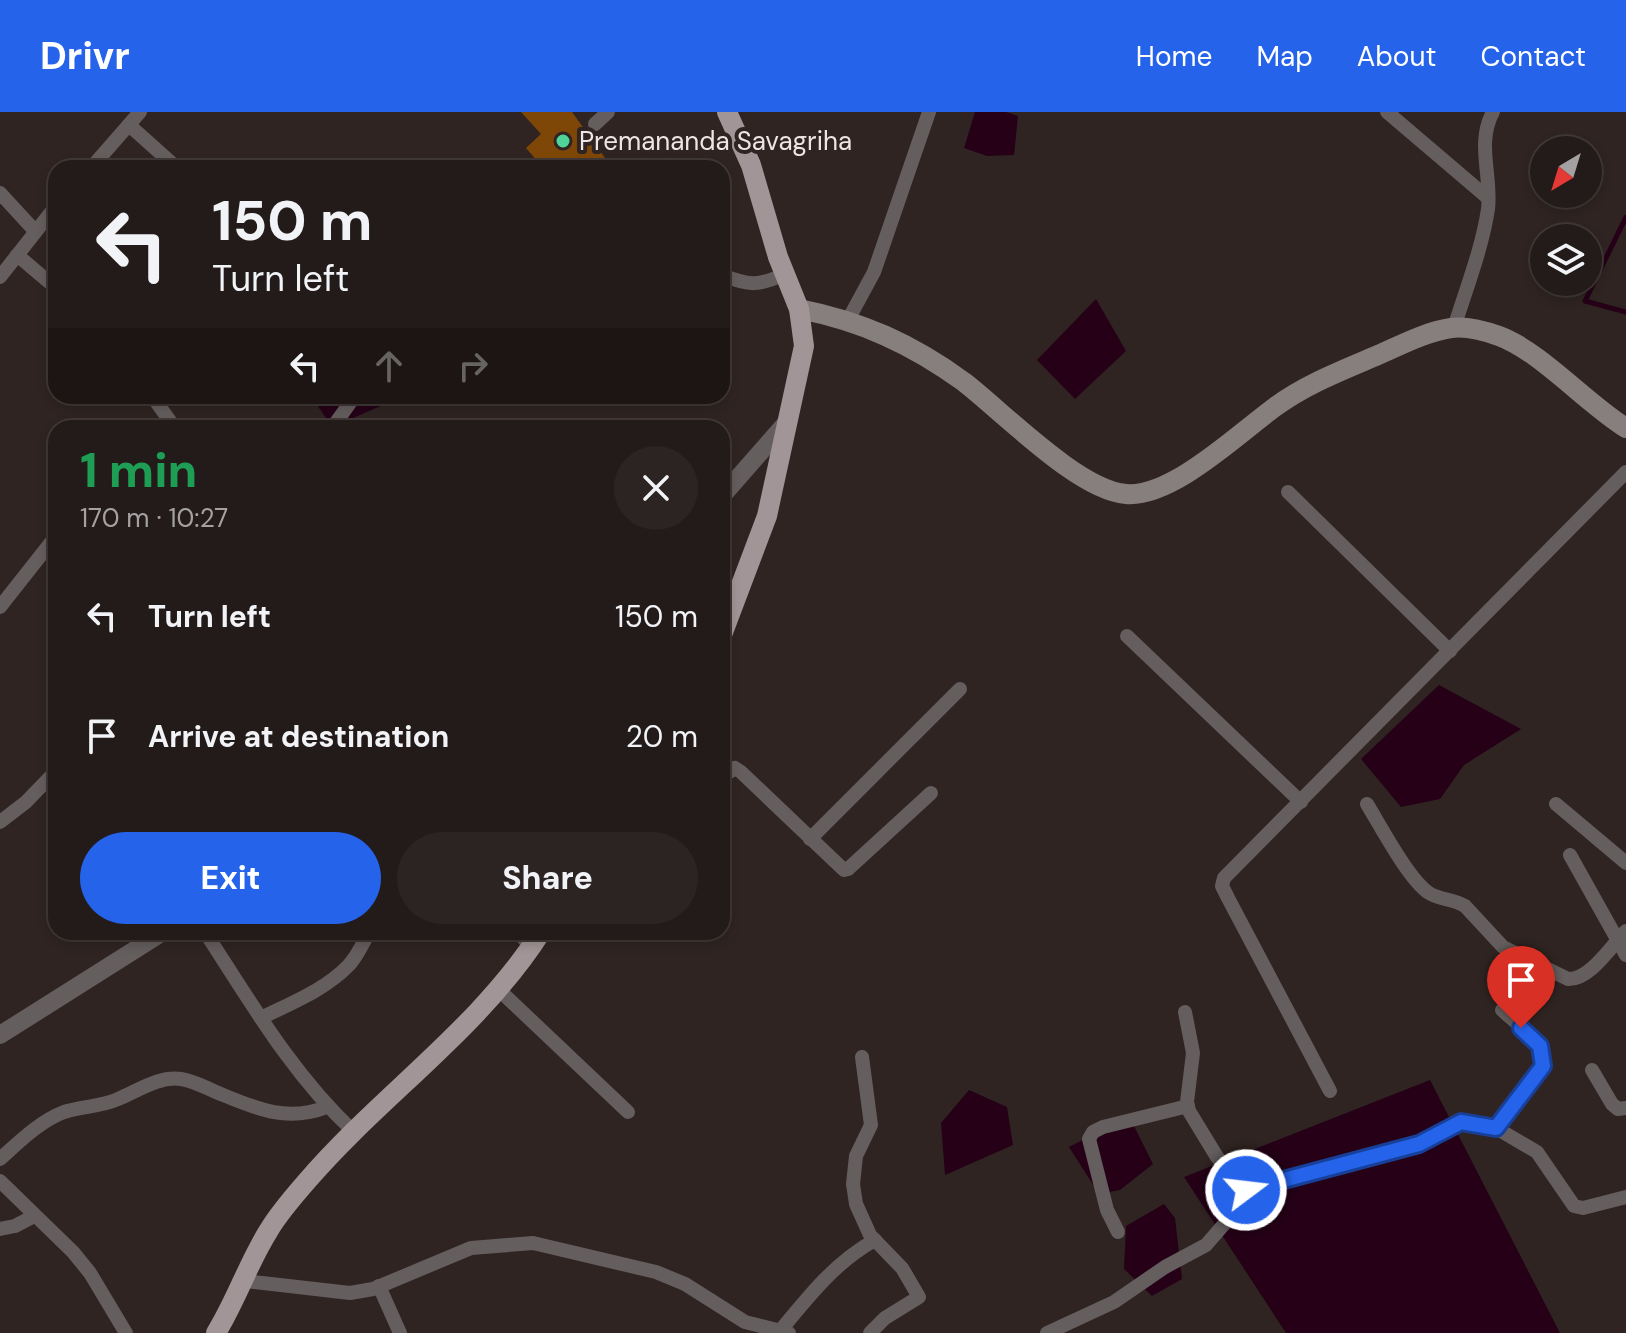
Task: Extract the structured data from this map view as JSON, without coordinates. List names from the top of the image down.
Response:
{
  "places": ["Premananda Savagriha"],
  "north": "bottom left",
  "page": {
    "header": "Drivr",
    "nav": [
      "Home",
      "Map",
      "About",
      "Contact"
    ],
    "turn": ["150 m", "Turn left"],
    "heading": ["1 min", "170 m · 10:27"],
    "list": [
      {
        "name": "Turn left",
        "value": "150 m"
      },
      {
        "name": "Arrive at destination",
        "value": "20 m"
      }
    ],
    "buttons": ["Exit", "Share"]
  }
}
